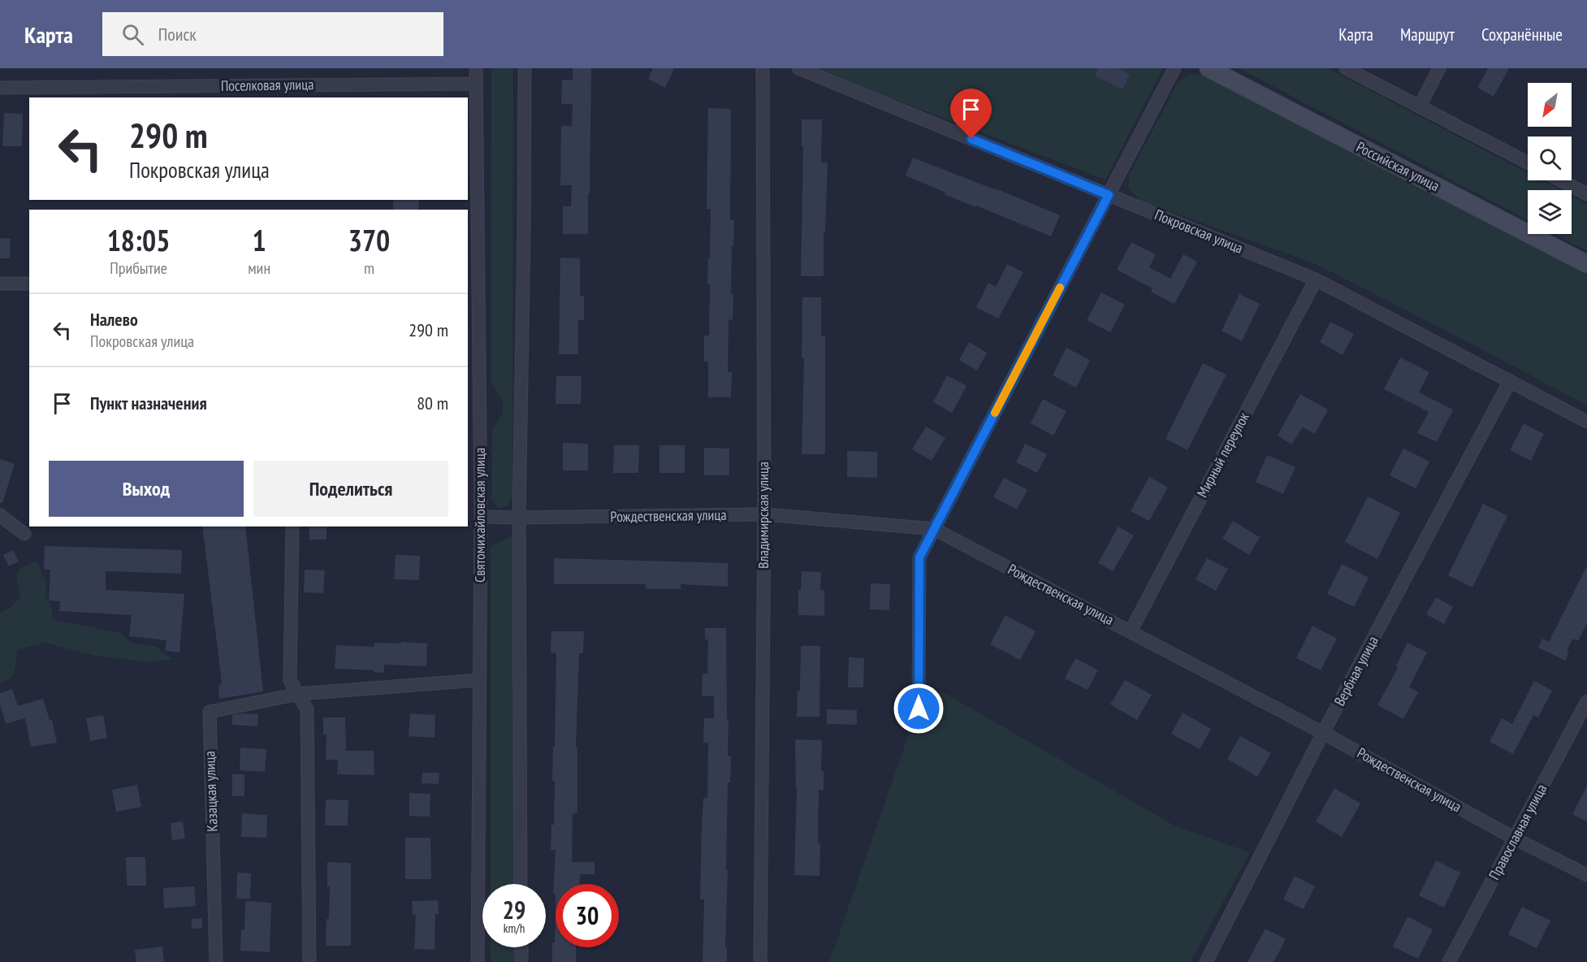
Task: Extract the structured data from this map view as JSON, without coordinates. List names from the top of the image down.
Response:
{
  "streets": {
    "main road": ["Российская улица"],
    "street": [
      "Поселковая улица",
      "Покровская улица",
      "Мирный переулок",
      "Святомихайловская улица",
      "Владимирская улица",
      "Рождественская улица",
      "Вербная улица",
      "Казацкая улица",
      "Православная улица"
    ]
  },
  "crossings": [
    ["Поселковая улица", "Святомихайловская улица"],
    ["Покровская улица", "Мирный переулок"],
    ["Покровская улица", "Вербная улица"],
    ["Мирный переулок", "Рождественская улица"],
    ["Святомихайловская улица", "Рождественская улица"],
    ["Святомихайловская улица", "Казацкая улица"],
    ["Владимирская улица", "Рождественская улица"],
    ["Рождественская улица", "Вербная улица"],
    ["Рождественская улица", "Православная улица"]
  ],
  "north": "bottom left",
  "page": {
    "header": "Карта",
    "search": "Поиск",
    "nav": ["Карта", "Маршрут", "Сохранённые"],
    "turn": ["290 m", "Покровская улица"],
    "eta": [
      "18:05",
      "Прибытие",
      "1",
      "мин",
      "370",
      "m"
    ],
    "list": [
      {
        "name": "Налево",
        "note": "Покровская улица",
        "value": "290 m"
      },
      {
        "name": "Пункт назначения",
        "value": "80 m"
      }
    ],
    "buttons": ["Выход", "Поделиться"],
    "speed": "29 km/h",
    "limit": "30"
  }
}
